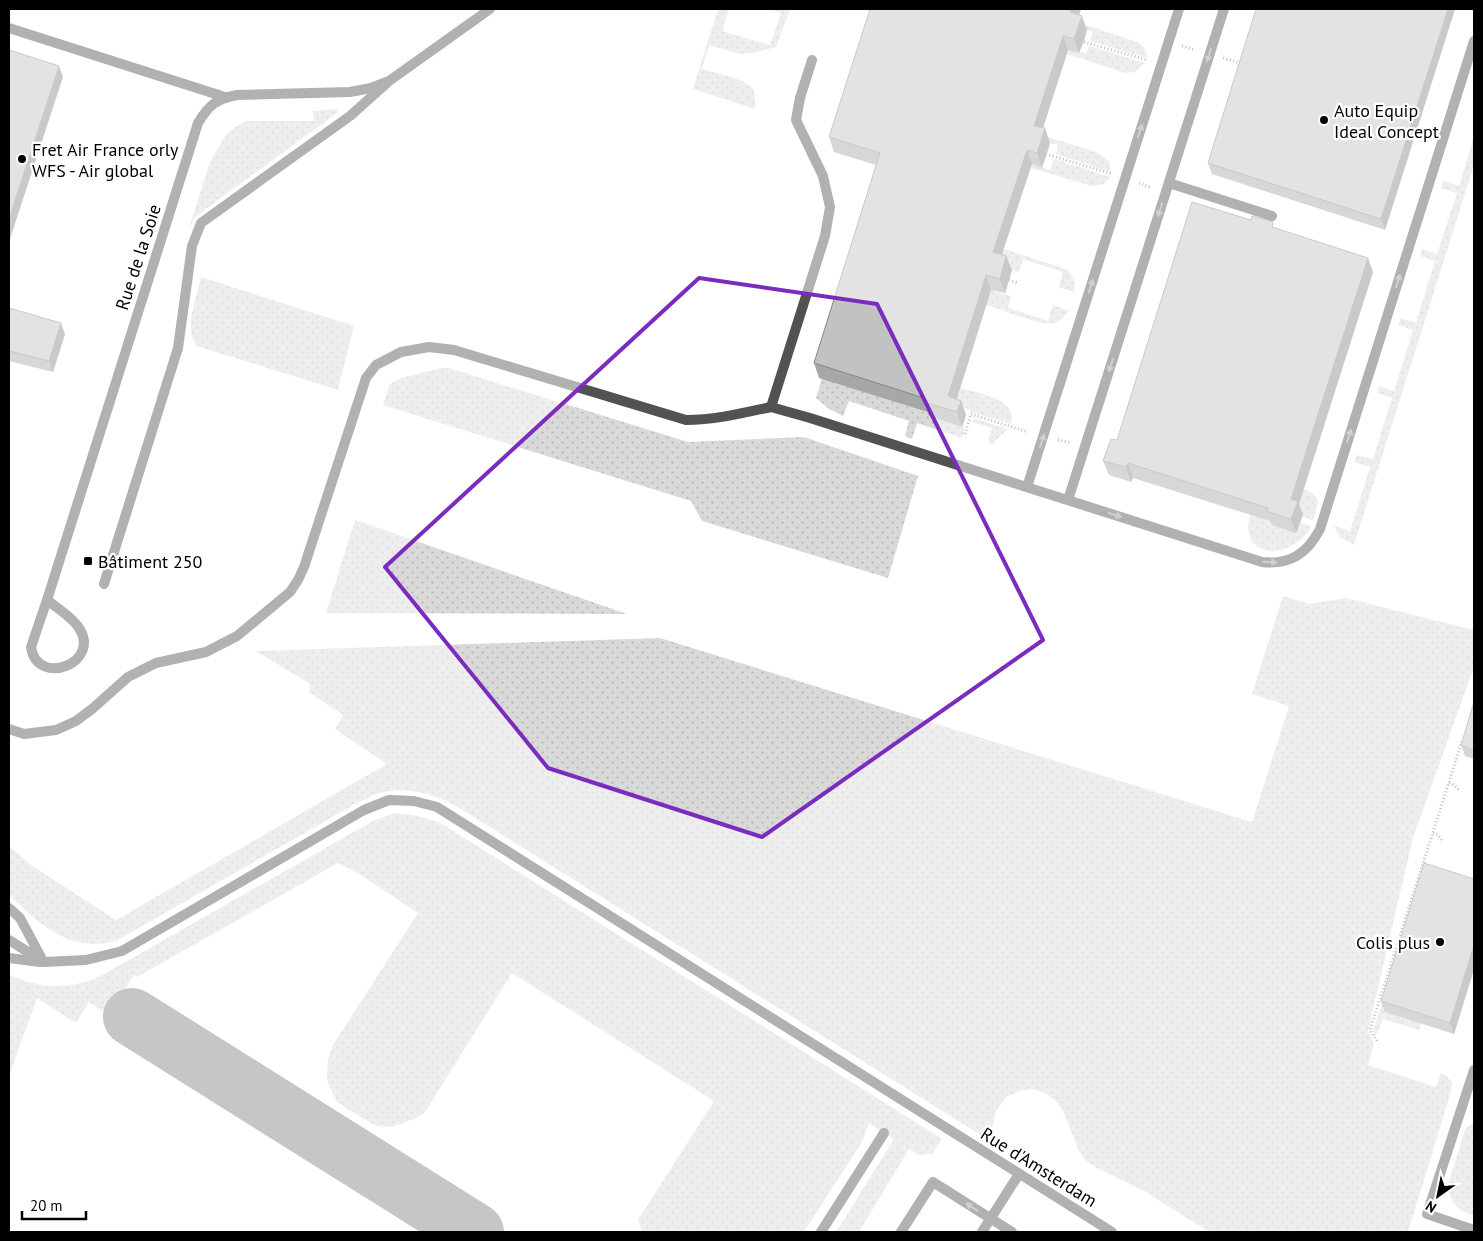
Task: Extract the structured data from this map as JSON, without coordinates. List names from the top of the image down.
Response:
{
  "streets": {
    "street": ["Rue de la Soie", "Rue d'Amsterdam"]
  },
  "places": {
    "other": ["Auto Equip Ideal Concept", "Fret Air France orly WFS - Air global", "Colis plus"],
    "transit": ["Bâtiment 250"]
  },
  "scale_bar": "20 m",
  "north": "bottom left"
}
